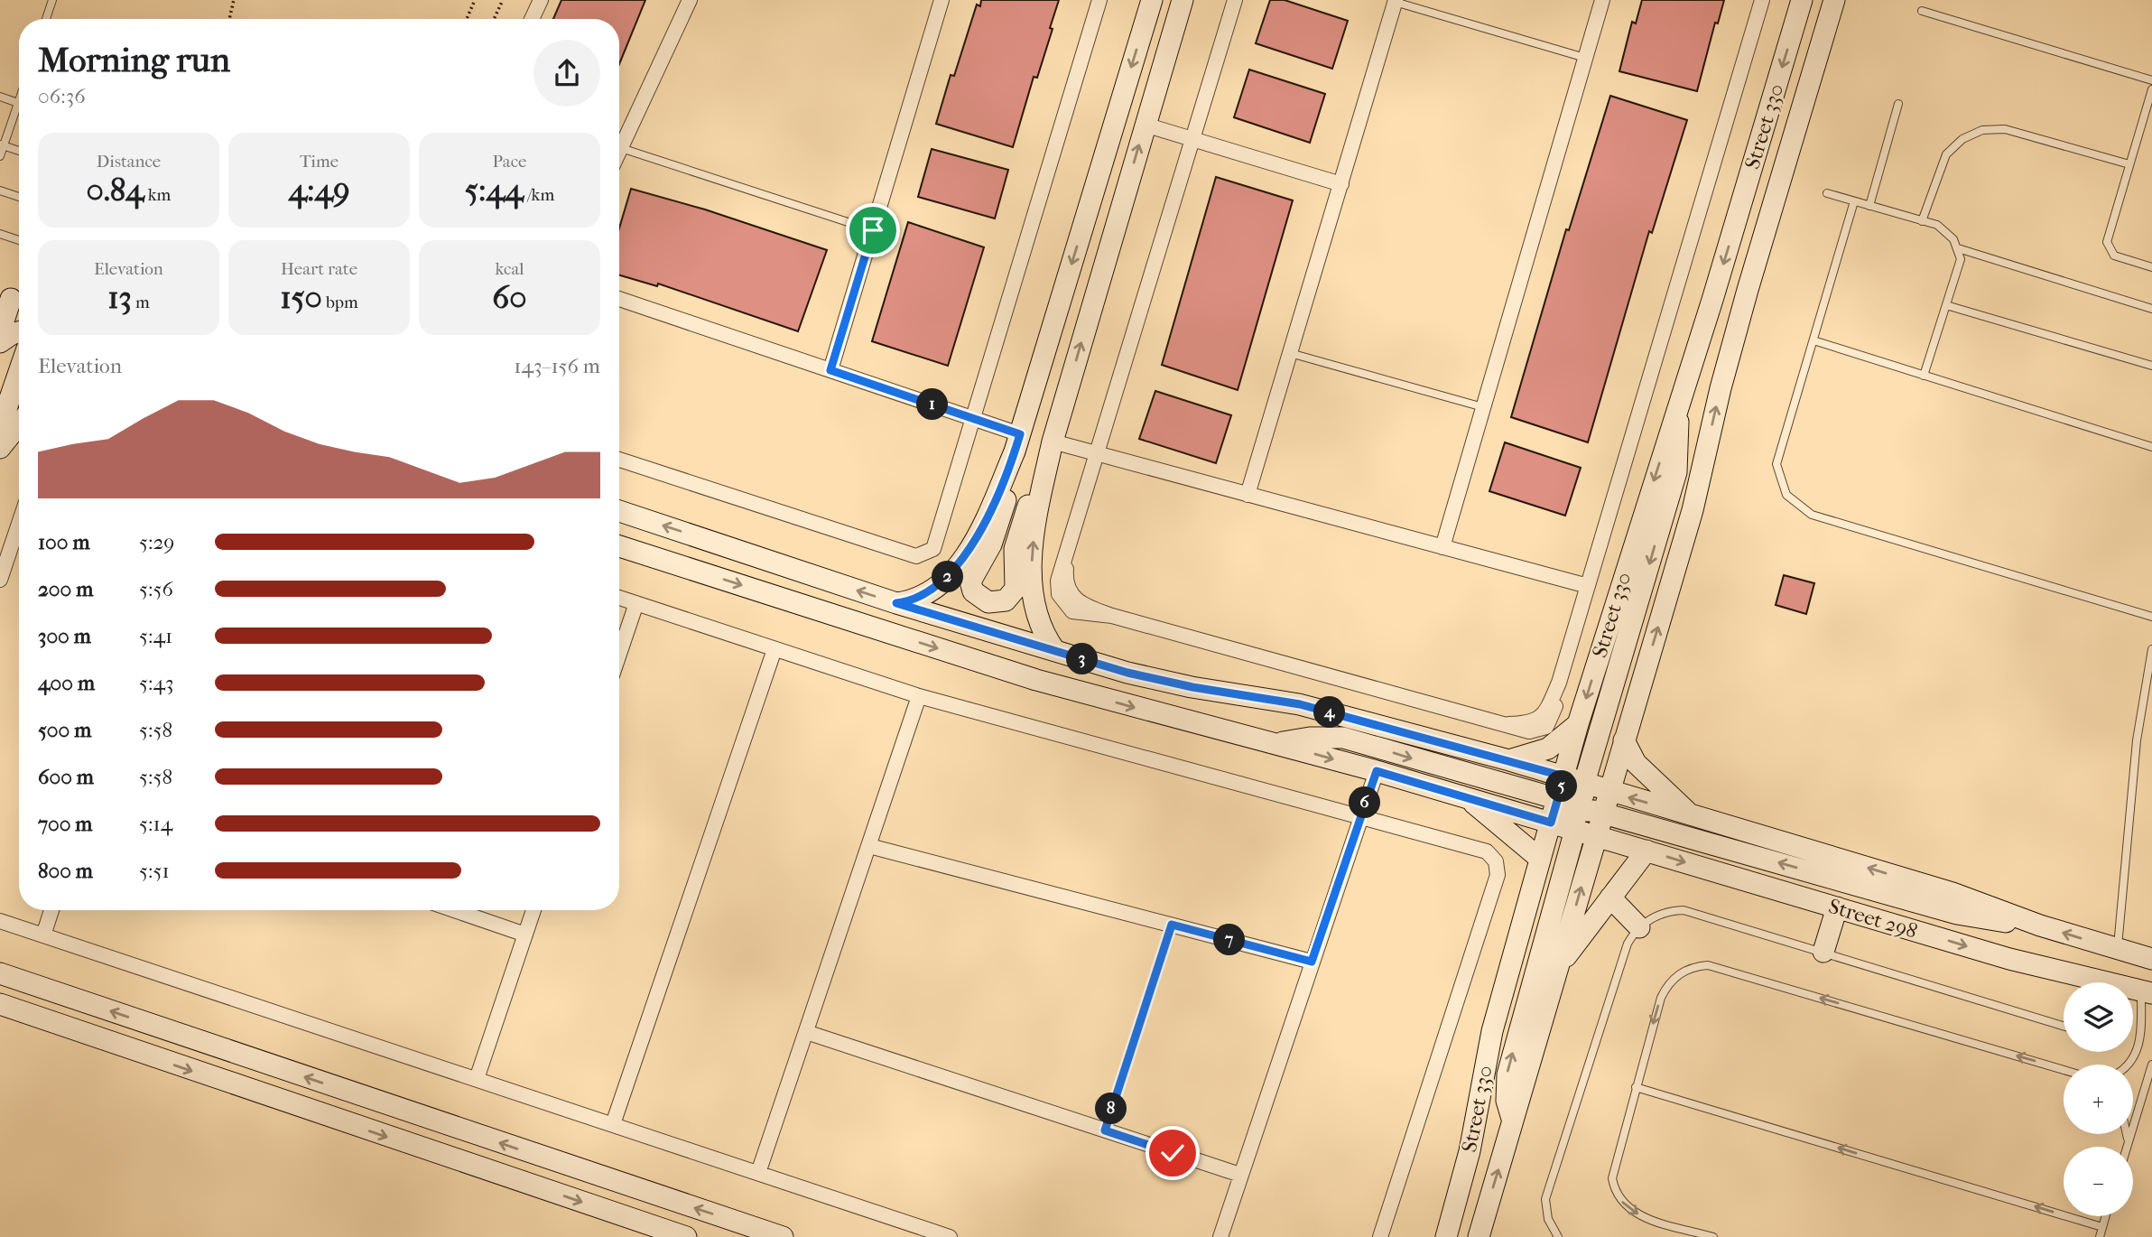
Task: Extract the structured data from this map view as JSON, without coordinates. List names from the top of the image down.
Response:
{
  "streets": {
    "street": ["Street 330", "Street 298"]
  },
  "crossings": [
    ["Street 330", "Street 298"]
  ],
  "page": {
    "heading": ["Morning run", "06:36"],
    "stats": [
      ["Distance", "0.84 km"],
      ["Time", "4:49"],
      ["Pace", "5:44 /km"],
      ["Elevation", "13 m"],
      ["Heart rate", "150 bpm"],
      ["kcal", "60"]
    ],
    "chart": ["Elevation", "143–156 m"],
    "pins": [
      "1",
      "2",
      "3",
      "4",
      "5",
      "6",
      "7",
      "8"
    ],
    "list": [
      {
        "name": "100 m",
        "note": "5:29"
      },
      {
        "name": "200 m",
        "note": "5:56"
      },
      {
        "name": "300 m",
        "note": "5:41"
      },
      {
        "name": "400 m",
        "note": "5:43"
      },
      {
        "name": "500 m",
        "note": "5:58"
      },
      {
        "name": "600 m",
        "note": "5:58"
      },
      {
        "name": "700 m",
        "note": "5:14"
      },
      {
        "name": "800 m",
        "note": "5:51"
      }
    ],
    "map_buttons": ["+", "−"]
  }
}
